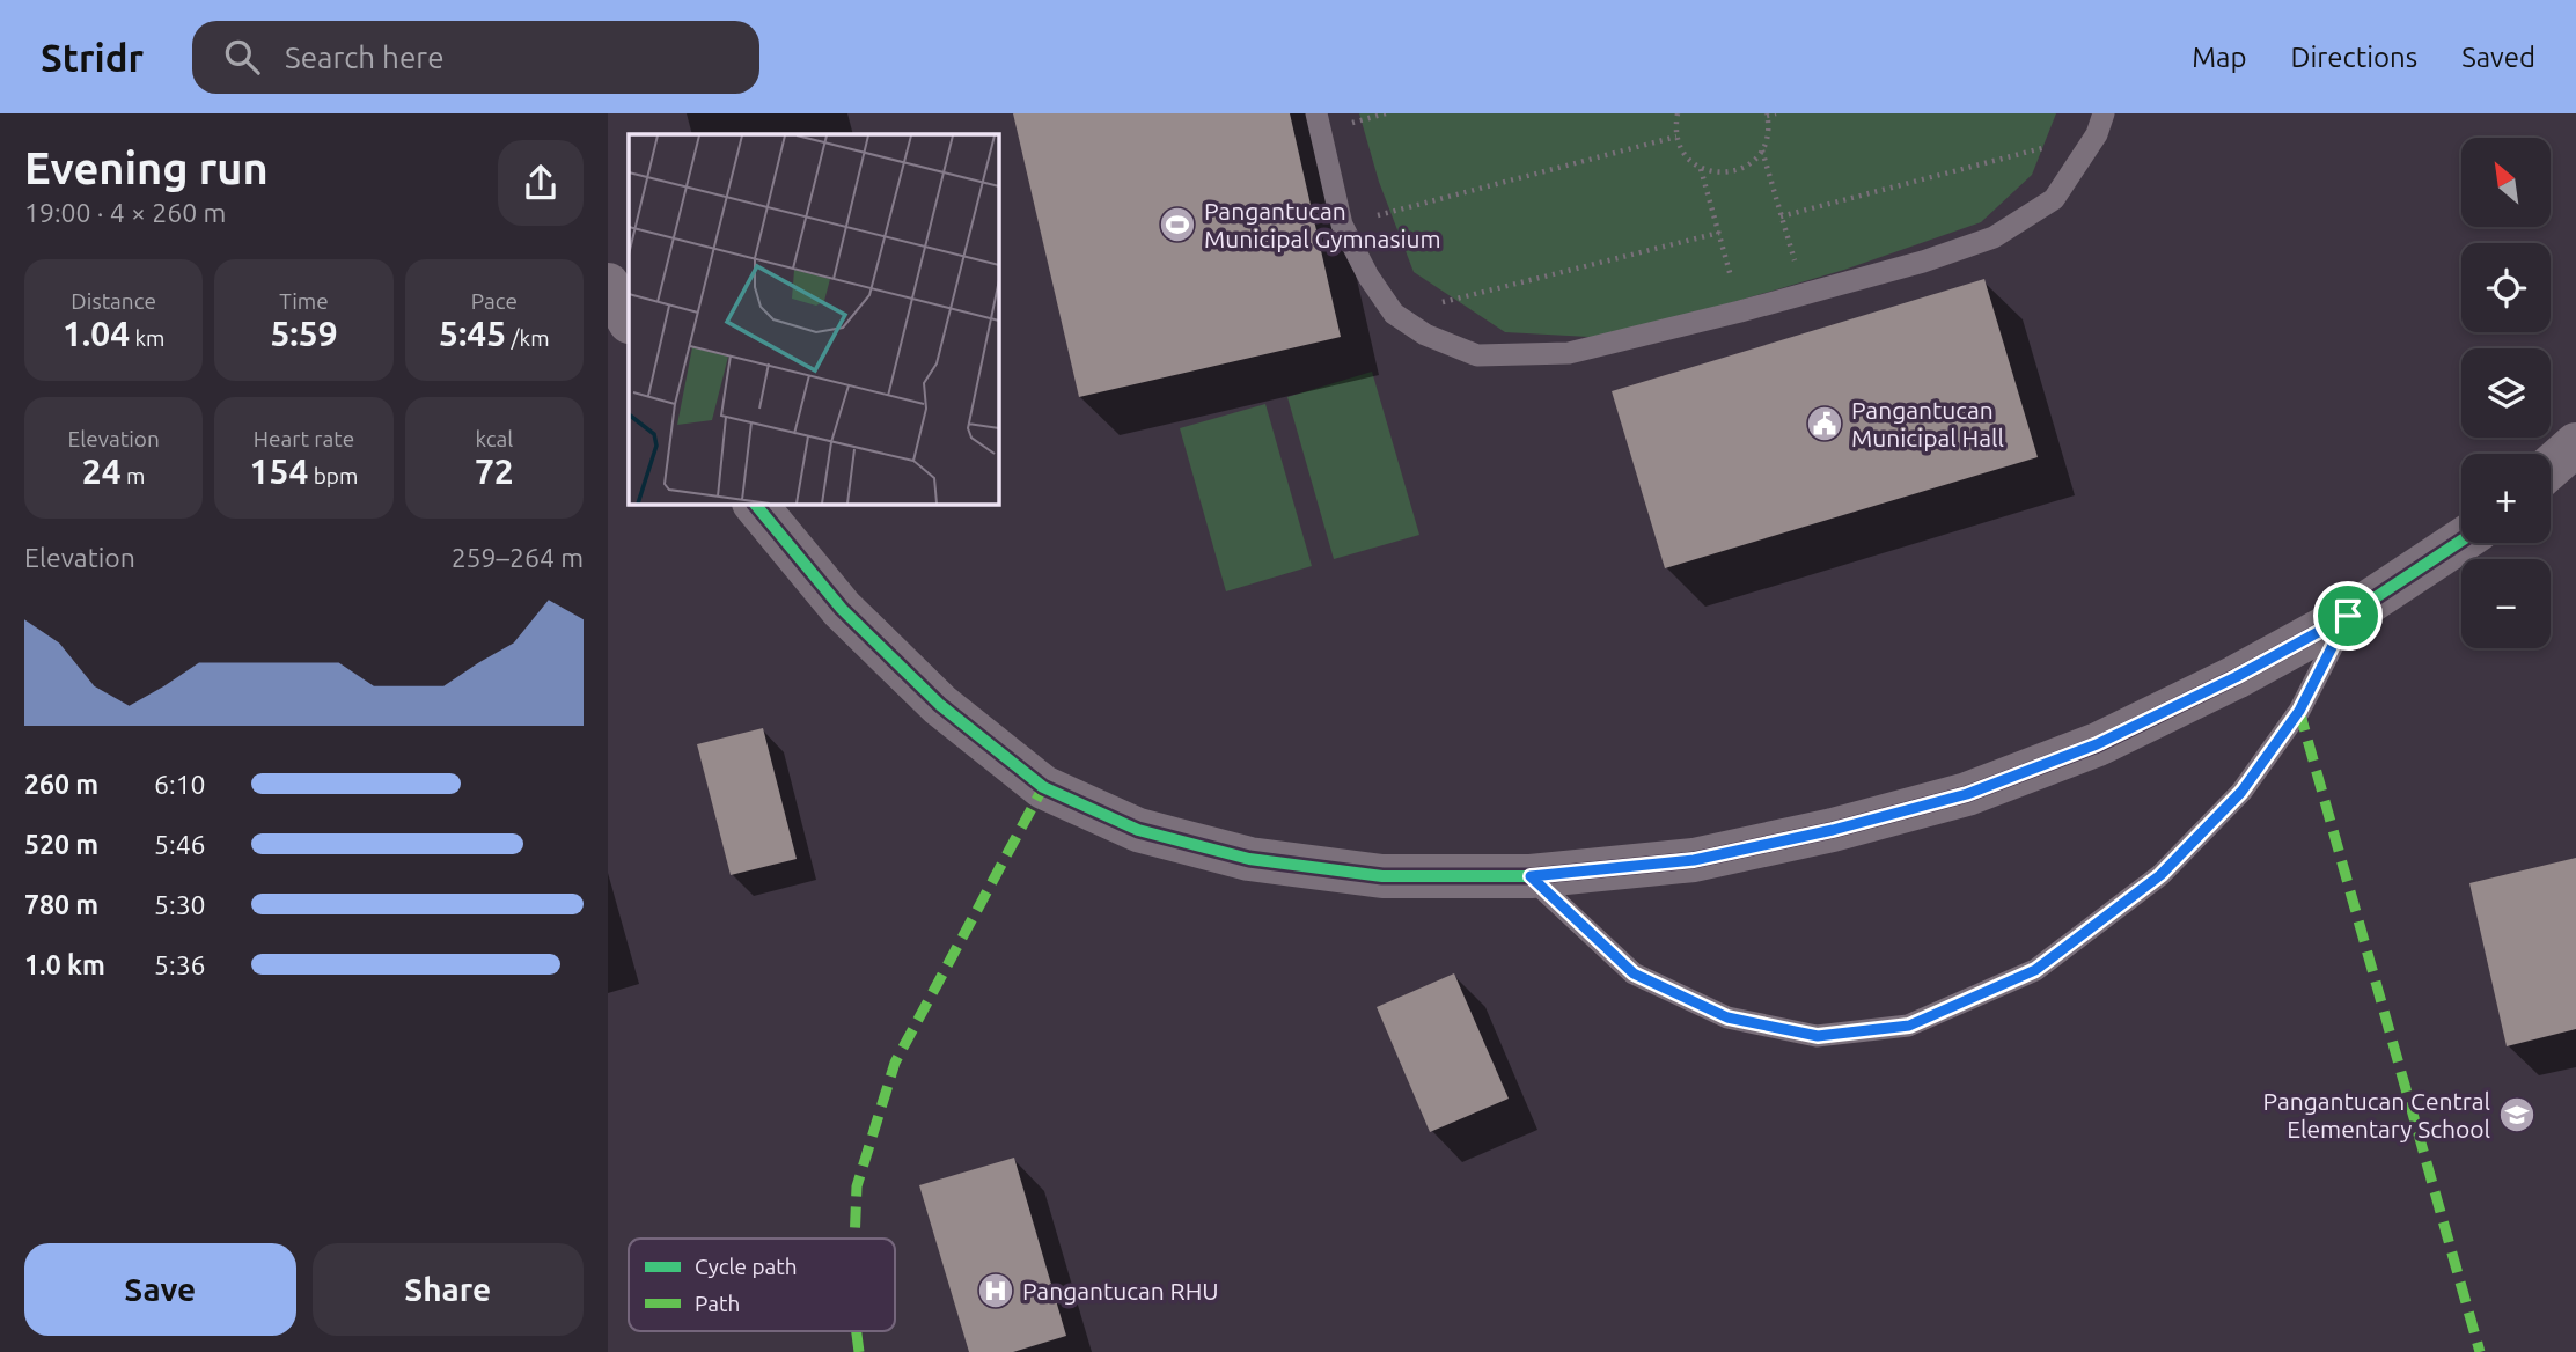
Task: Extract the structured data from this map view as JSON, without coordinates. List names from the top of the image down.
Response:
{
  "places": {
    "sports": ["Pangantucan Municipal Gymnasium"],
    "public building": ["Pangantucan Municipal Hall"],
    "school or university": ["Pangantucan Central Elementary School"],
    "hospital": ["Pangantucan RHU"]
  },
  "legend": ["Cycle path", "Path"],
  "north": "top left",
  "page": {
    "header": "Stridr",
    "search": "Search here",
    "nav": ["Map", "Directions", "Saved"],
    "heading": ["Evening run", "19:00 · 4 × 260 m"],
    "map_buttons": ["+", "−"],
    "stats": [
      ["Distance", "1.04 km"],
      ["Time", "5:59"],
      ["Pace", "5:45 /km"],
      ["Elevation", "24 m"],
      ["Heart rate", "154 bpm"],
      ["kcal", "72"]
    ],
    "chart": ["Elevation", "259–264 m"],
    "list": [
      {
        "name": "260 m",
        "note": "6:10"
      },
      {
        "name": "520 m",
        "note": "5:46"
      },
      {
        "name": "780 m",
        "note": "5:30"
      },
      {
        "name": "1.0 km",
        "note": "5:36"
      }
    ],
    "buttons": ["Save", "Share"]
  }
}
